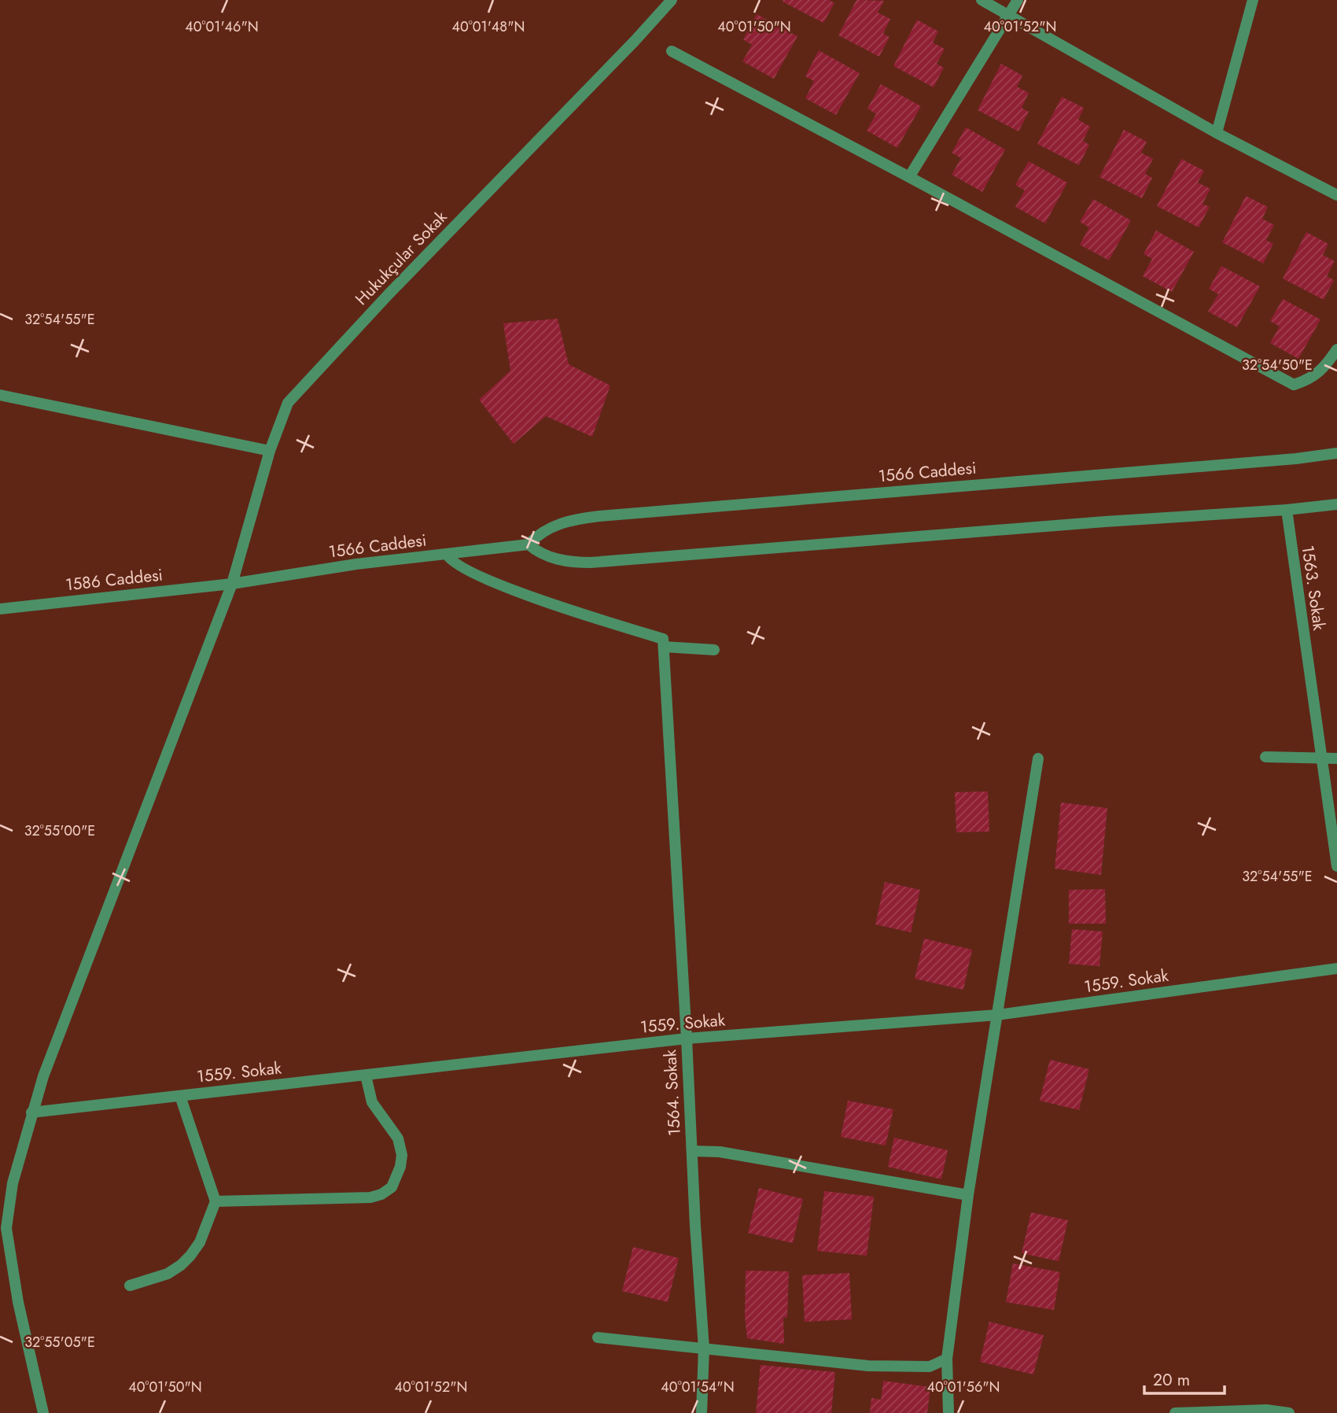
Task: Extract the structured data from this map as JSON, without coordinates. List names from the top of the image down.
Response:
{
  "streets": {
    "street": [
      "Hukukçular Sokak",
      "1566 Caddesi",
      "1586 Caddesi",
      "1563. Sokak",
      "1559. Sokak",
      "1564. Sokak"
    ]
  },
  "crossings": [
    ["Hukukçular Sokak", "1566 Caddesi"],
    ["Hukukçular Sokak", "1586 Caddesi"],
    ["Hukukçular Sokak", "1559. Sokak"],
    ["1566 Caddesi", "1586 Caddesi"],
    ["1559. Sokak", "1564. Sokak"]
  ],
  "scale_bar": "20 m",
  "coordinates": [
    "40°01'46\"N",
    "40°01'48\"N",
    "40°01'50\"N",
    "40°01'52\"N",
    "32°54'55\"E",
    "32°54'50\"E",
    "32°55'00\"E",
    "32°55'05\"E",
    "40°01'54\"N",
    "40°01'56\"N"
  ]
}
